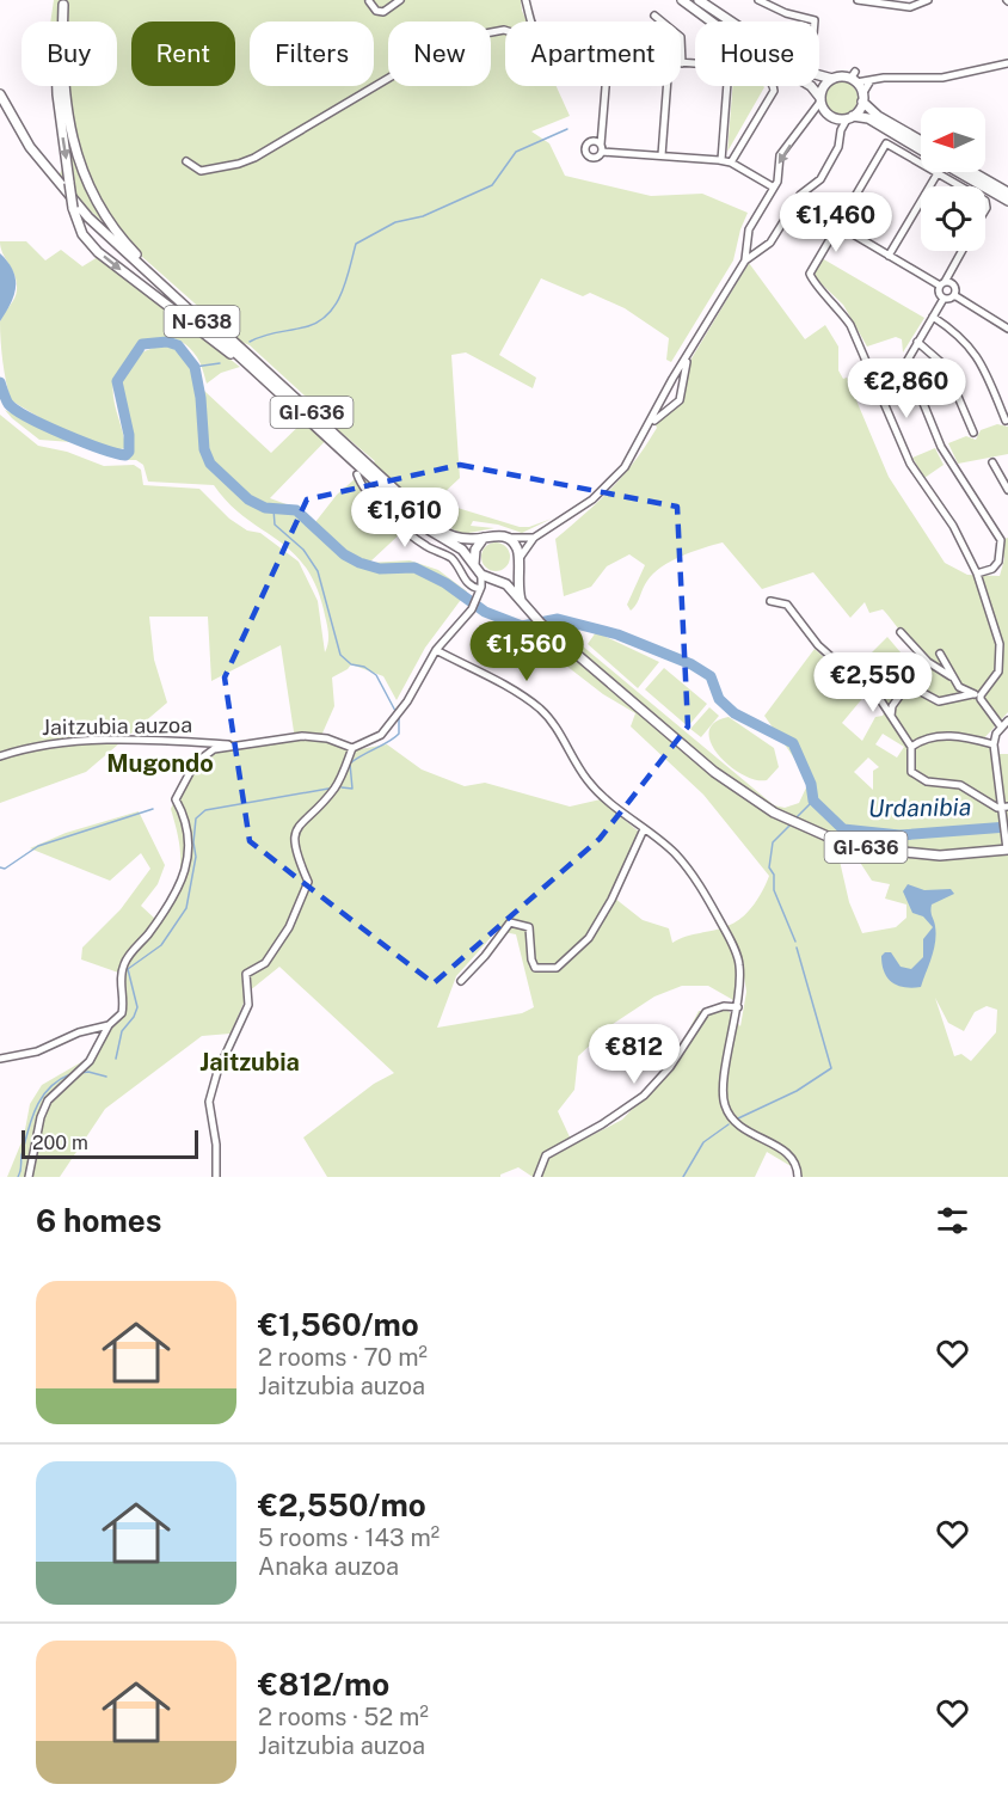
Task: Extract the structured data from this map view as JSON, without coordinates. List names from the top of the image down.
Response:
{
  "streets": {
    "main road": ["N-638", "GI-636"],
    "street": ["Jaitzubia auzoa"]
  },
  "crossings": [
    ["N-638", "GI-636"]
  ],
  "districts": ["Mugondo", "Jaitzubia"],
  "water": ["Urdanibia"],
  "scale_bar": "200 m",
  "north": "left",
  "page": {
    "chip": [
      "Buy",
      "Rent",
      "Filters",
      "New",
      "Apartment",
      "House"
    ],
    "price": [
      "€1,460",
      "€2,860",
      "€1,610",
      "€1,560",
      "€2,550",
      "€812"
    ],
    "scale": "200 m",
    "heading": "6 homes",
    "list": [
      {
        "name": "€1,560/mo",
        "note": "2 rooms · 70 m² · Jaitzubia auzoa"
      },
      {
        "name": "€2,550/mo",
        "note": "5 rooms · 143 m² · Anaka auzoa"
      },
      {
        "name": "€812/mo",
        "note": "2 rooms · 52 m² · Jaitzubia auzoa"
      }
    ]
  }
}
